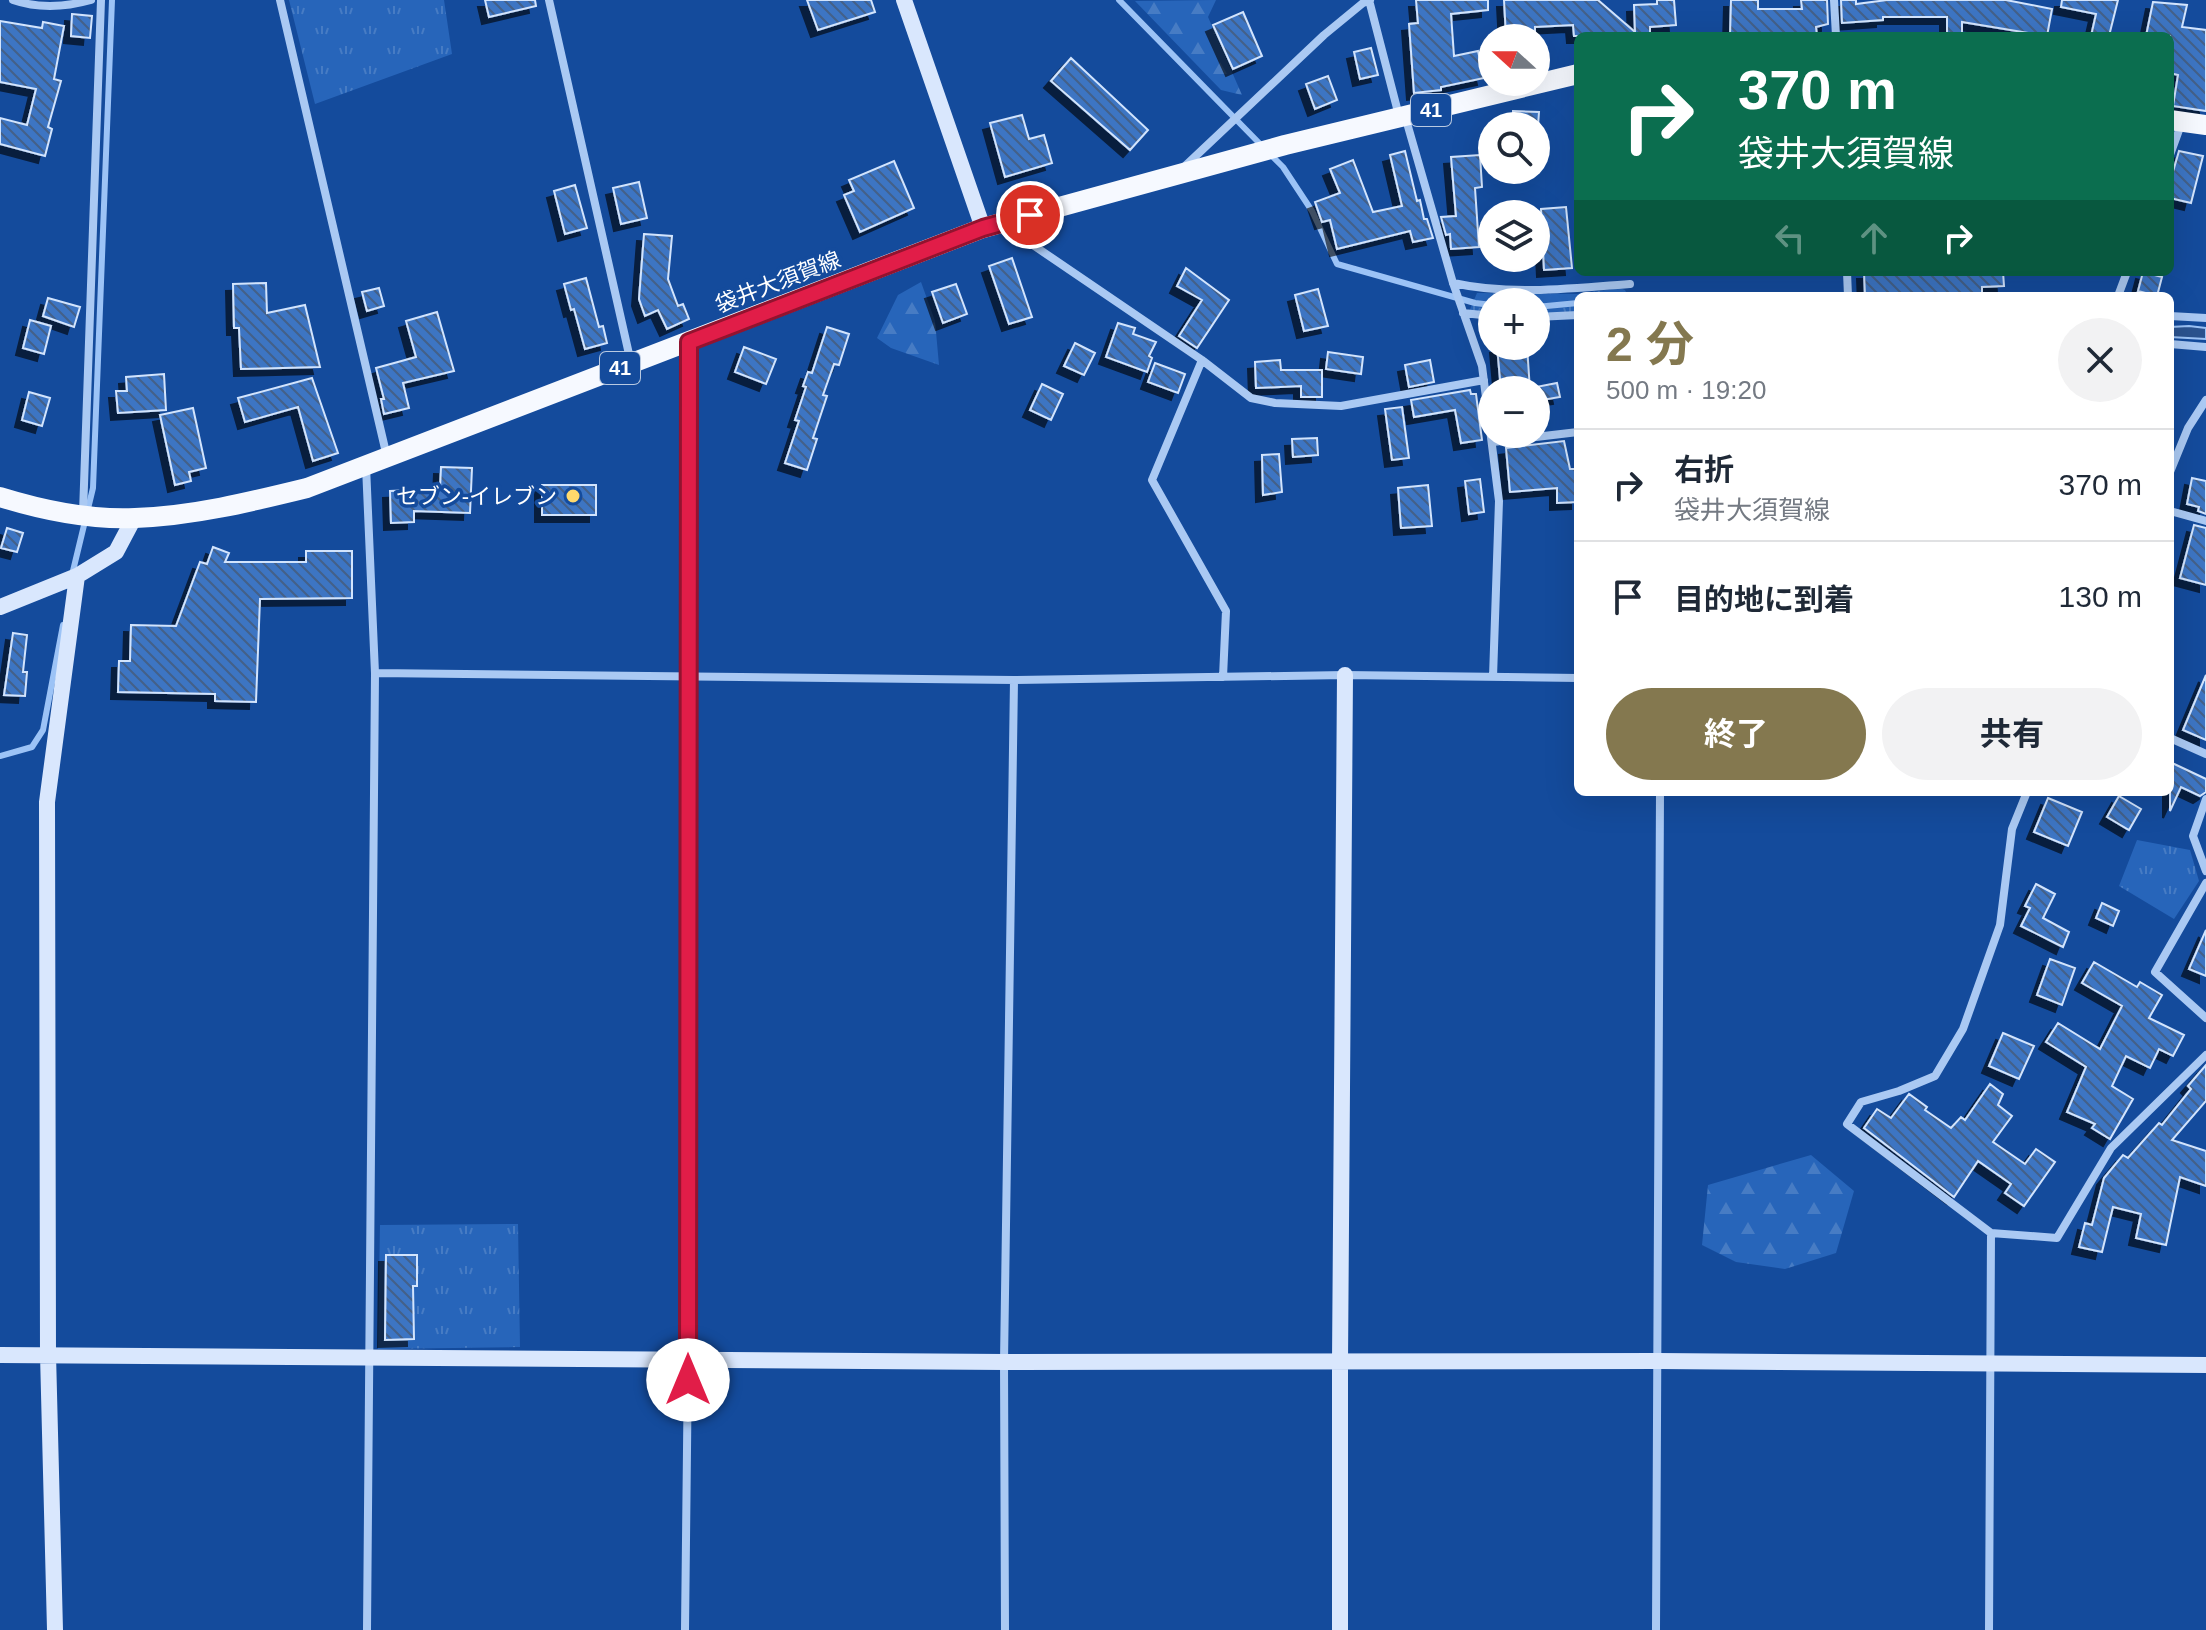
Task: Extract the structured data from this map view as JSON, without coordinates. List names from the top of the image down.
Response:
{
  "streets": {
    "main road": ["41", "袋井大須賀線"]
  },
  "places": ["セブン-イレブン"],
  "north": "left",
  "page": {
    "map_buttons": ["+", "−"],
    "turn": ["370 m", "袋井大須賀線"],
    "heading": ["2 分", "500 m · 19:20"],
    "list": [
      {
        "name": "右折",
        "note": "袋井大須賀線",
        "value": "370 m"
      },
      {
        "name": "目的地に到着",
        "value": "130 m"
      }
    ],
    "buttons": ["終了", "共有"]
  }
}
